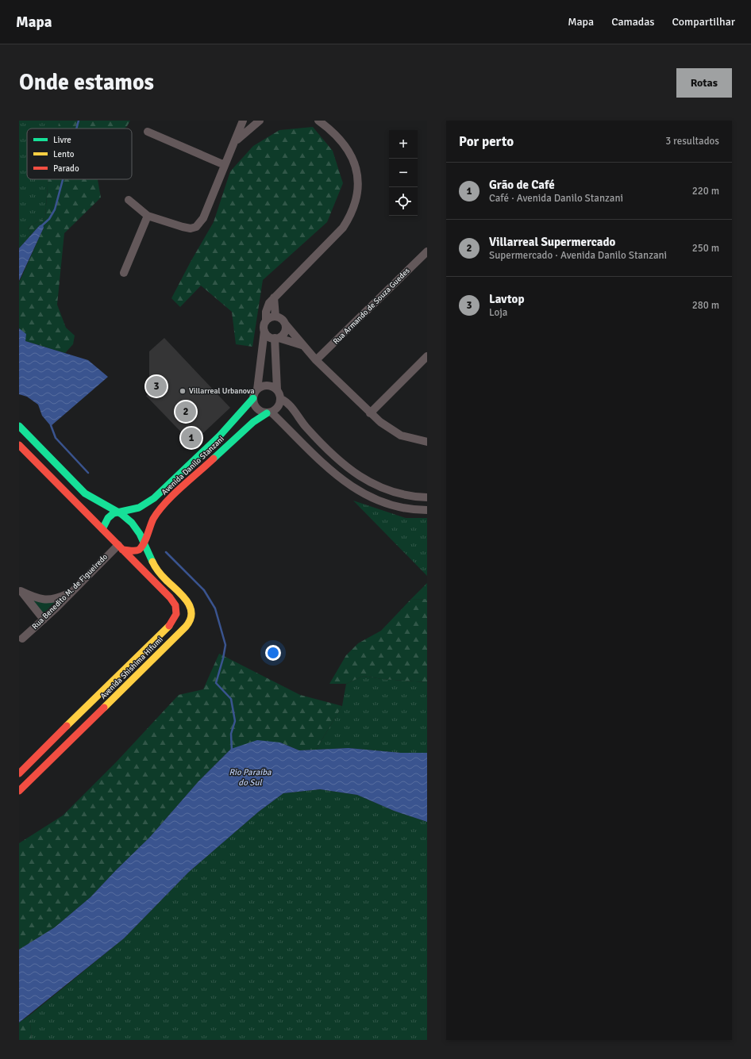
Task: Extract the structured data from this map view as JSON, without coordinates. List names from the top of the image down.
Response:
{
  "streets": {
    "street": [
      "Rua Armando de Souza Guedes",
      "Avenida Danilo Stanzani",
      "Rua Benedito M. de Figueiredo",
      "Avenida Shishima Hifumi"
    ]
  },
  "crossings": [
    ["Avenida Danilo Stanzani", "Avenida Shishima Hifumi"],
    ["Rua Benedito M. de Figueiredo", "Avenida Shishima Hifumi"]
  ],
  "water": ["Rio Paraíba do Sul"],
  "places": ["Villarreal Urbanova"],
  "legend": ["Livre", "Lento", "Parado"],
  "page": {
    "header": "Mapa",
    "nav": ["Mapa", "Camadas", "Compartilhar"],
    "buttons": "Rotas",
    "title": "Onde estamos",
    "heading": ["Por perto", "3 resultados"],
    "map_buttons": ["+", "−"],
    "list": [
      {
        "mark": "1",
        "name": "Grão de Café",
        "note": "Café · Avenida Danilo Stanzani",
        "value": "220 m"
      },
      {
        "mark": "2",
        "name": "Villarreal Supermercado",
        "note": "Supermercado · Avenida Danilo Stanzani",
        "value": "250 m"
      },
      {
        "mark": "3",
        "name": "Lavtop",
        "note": "Loja",
        "value": "280 m"
      }
    ],
    "pins": ["3", "2", "1"]
  }
}
